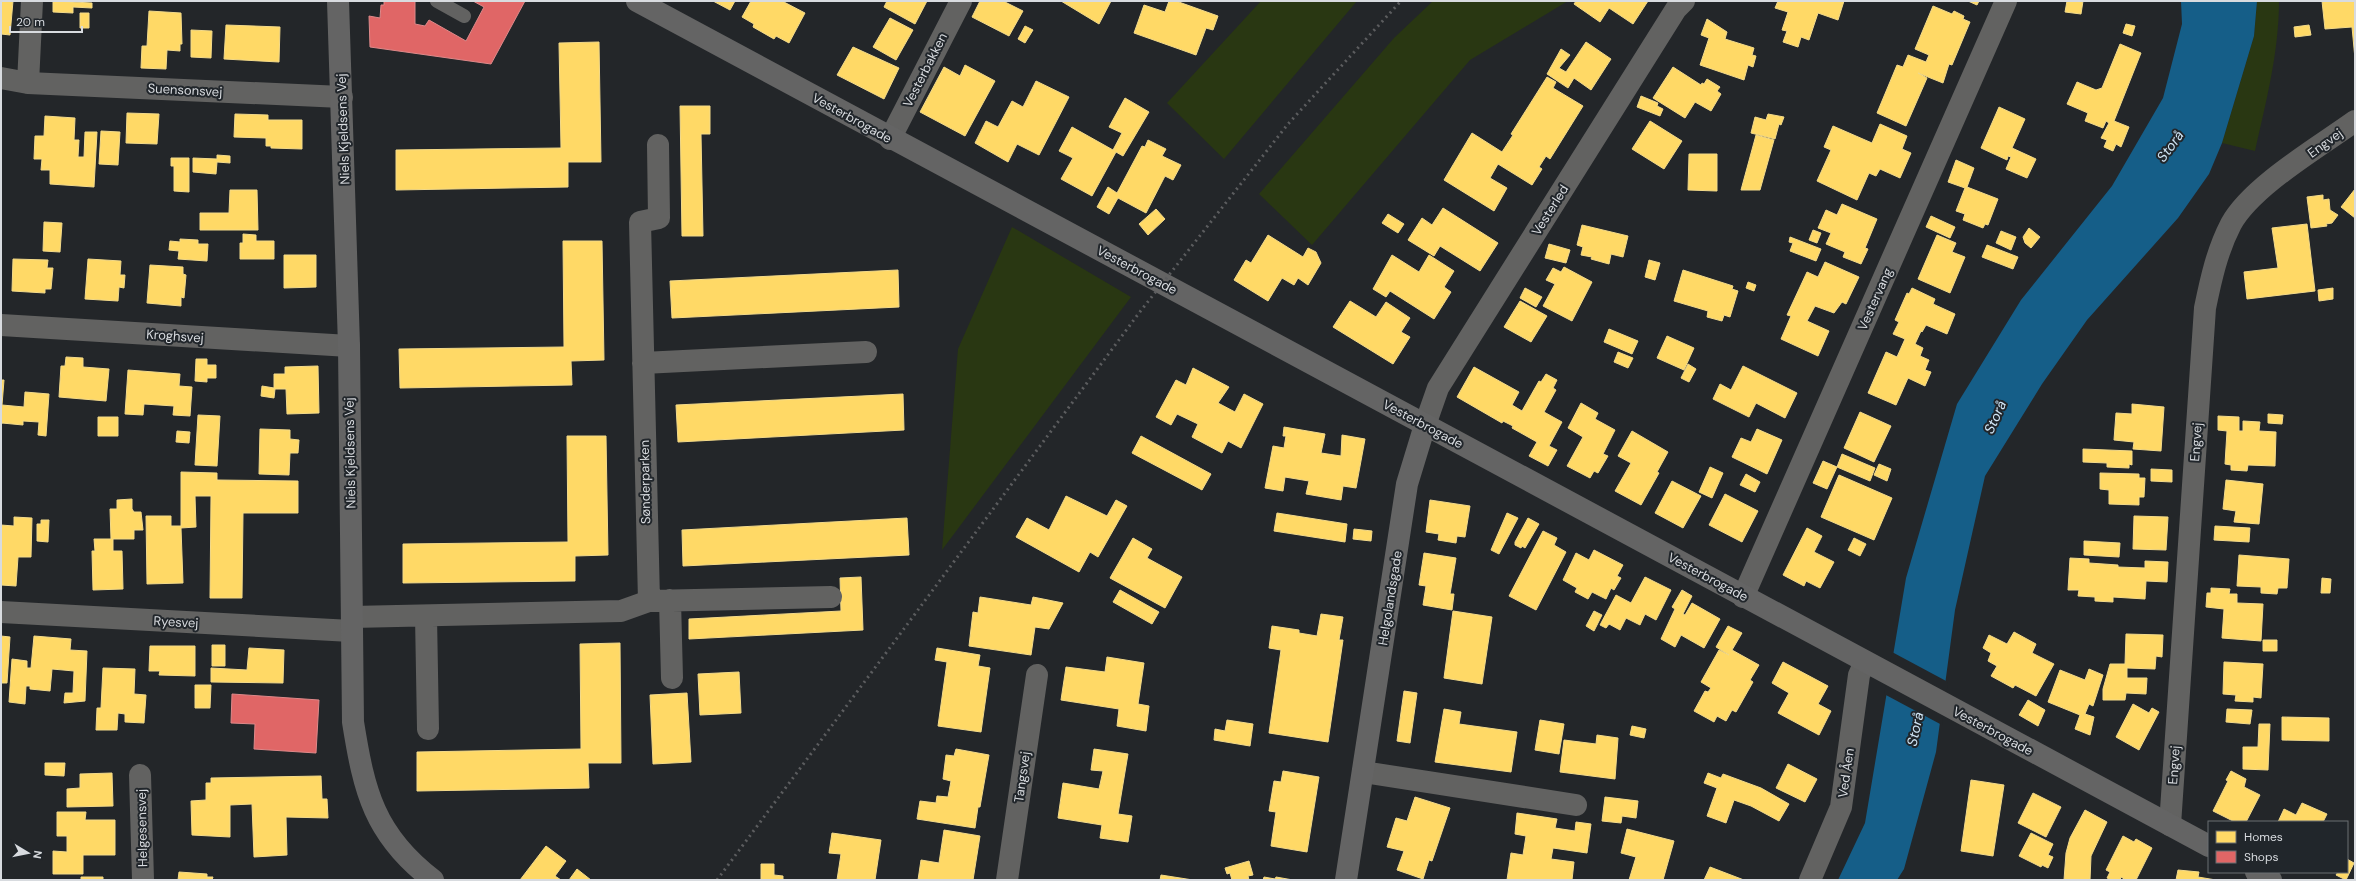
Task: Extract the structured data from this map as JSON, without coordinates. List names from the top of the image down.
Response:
{
  "streets": {
    "street": [
      "Vesterbakken",
      "Suensonsvej",
      "Vesterbrogade",
      "Niels Kjeldsens Vej",
      "Engvej",
      "Vesterled",
      "Vestervang",
      "Kroghsvej",
      "Sønderparken",
      "Helgolandsgade",
      "Ryesvej",
      "Ved Åen",
      "Tangsvej",
      "Helgesensvej"
    ]
  },
  "crossings": [
    ["Vesterbakken", "Vesterbrogade"],
    ["Suensonsvej", "Niels Kjeldsens Vej"],
    ["Vesterbrogade", "Engvej"],
    ["Vesterbrogade", "Vesterled"],
    ["Vesterbrogade", "Vestervang"],
    ["Vesterbrogade", "Helgolandsgade"],
    ["Vesterbrogade", "Ved Åen"],
    ["Niels Kjeldsens Vej", "Kroghsvej"],
    ["Niels Kjeldsens Vej", "Ryesvej"],
    ["Vesterled", "Helgolandsgade"]
  ],
  "water": ["Storå"],
  "legend": ["Homes", "Shops"],
  "scale_bar": "20 m",
  "north": "right"
}
